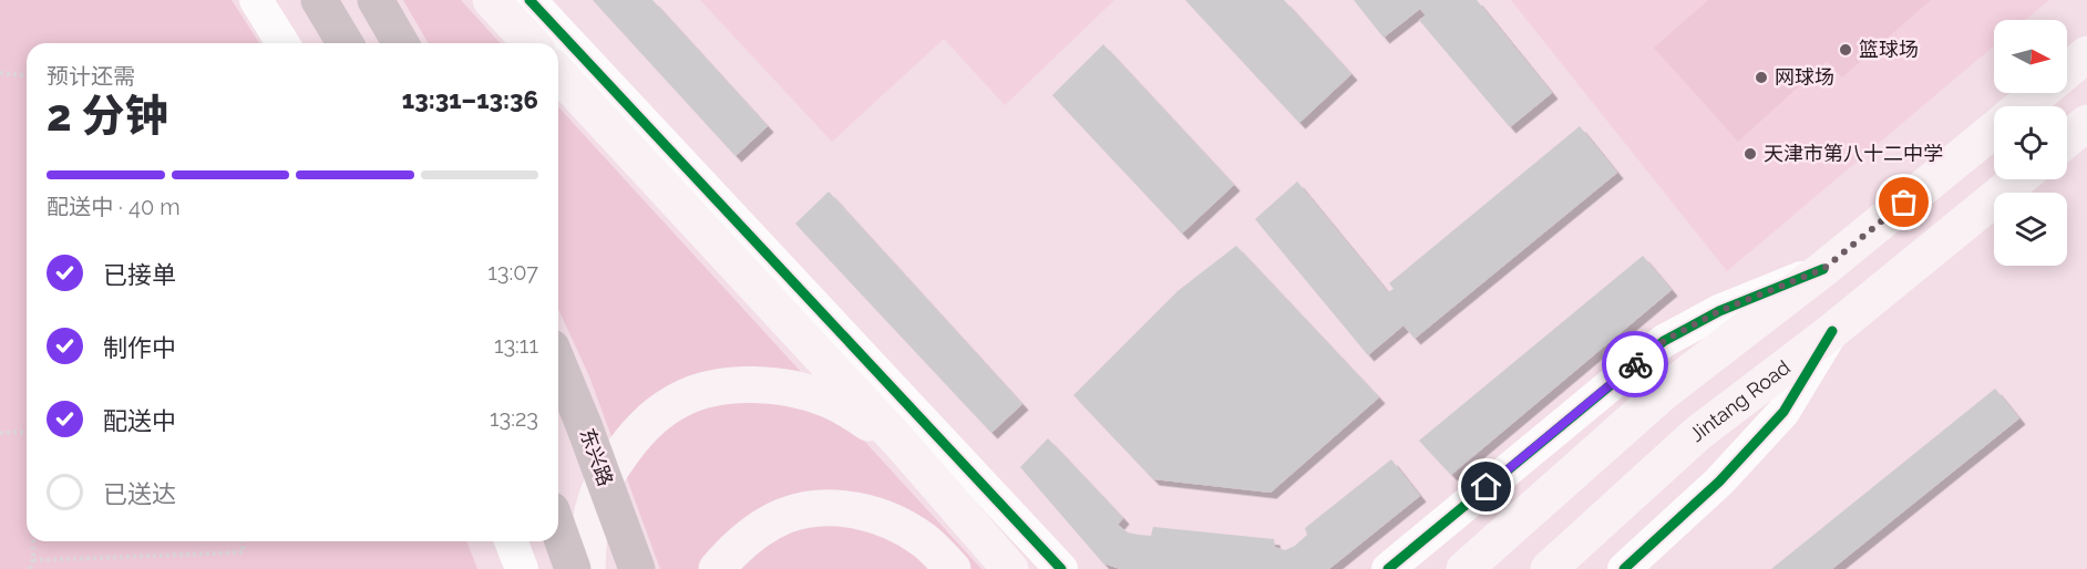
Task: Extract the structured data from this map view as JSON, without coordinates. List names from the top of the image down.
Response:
{
  "streets": {
    "highway": ["东兴路"],
    "main road": ["Jintang Road"]
  },
  "places": ["篮球场", "网球场", "天津市第八十二中学"],
  "north": "right",
  "page": {
    "heading": ["2 分钟", "预计还需", "13:31–13:36"],
    "bar": "配送中 · 40 m",
    "list": [
      ["已接单", "13:07"],
      ["制作中", "13:11"],
      ["配送中", "13:23"],
      "已送达"
    ]
  }
}
